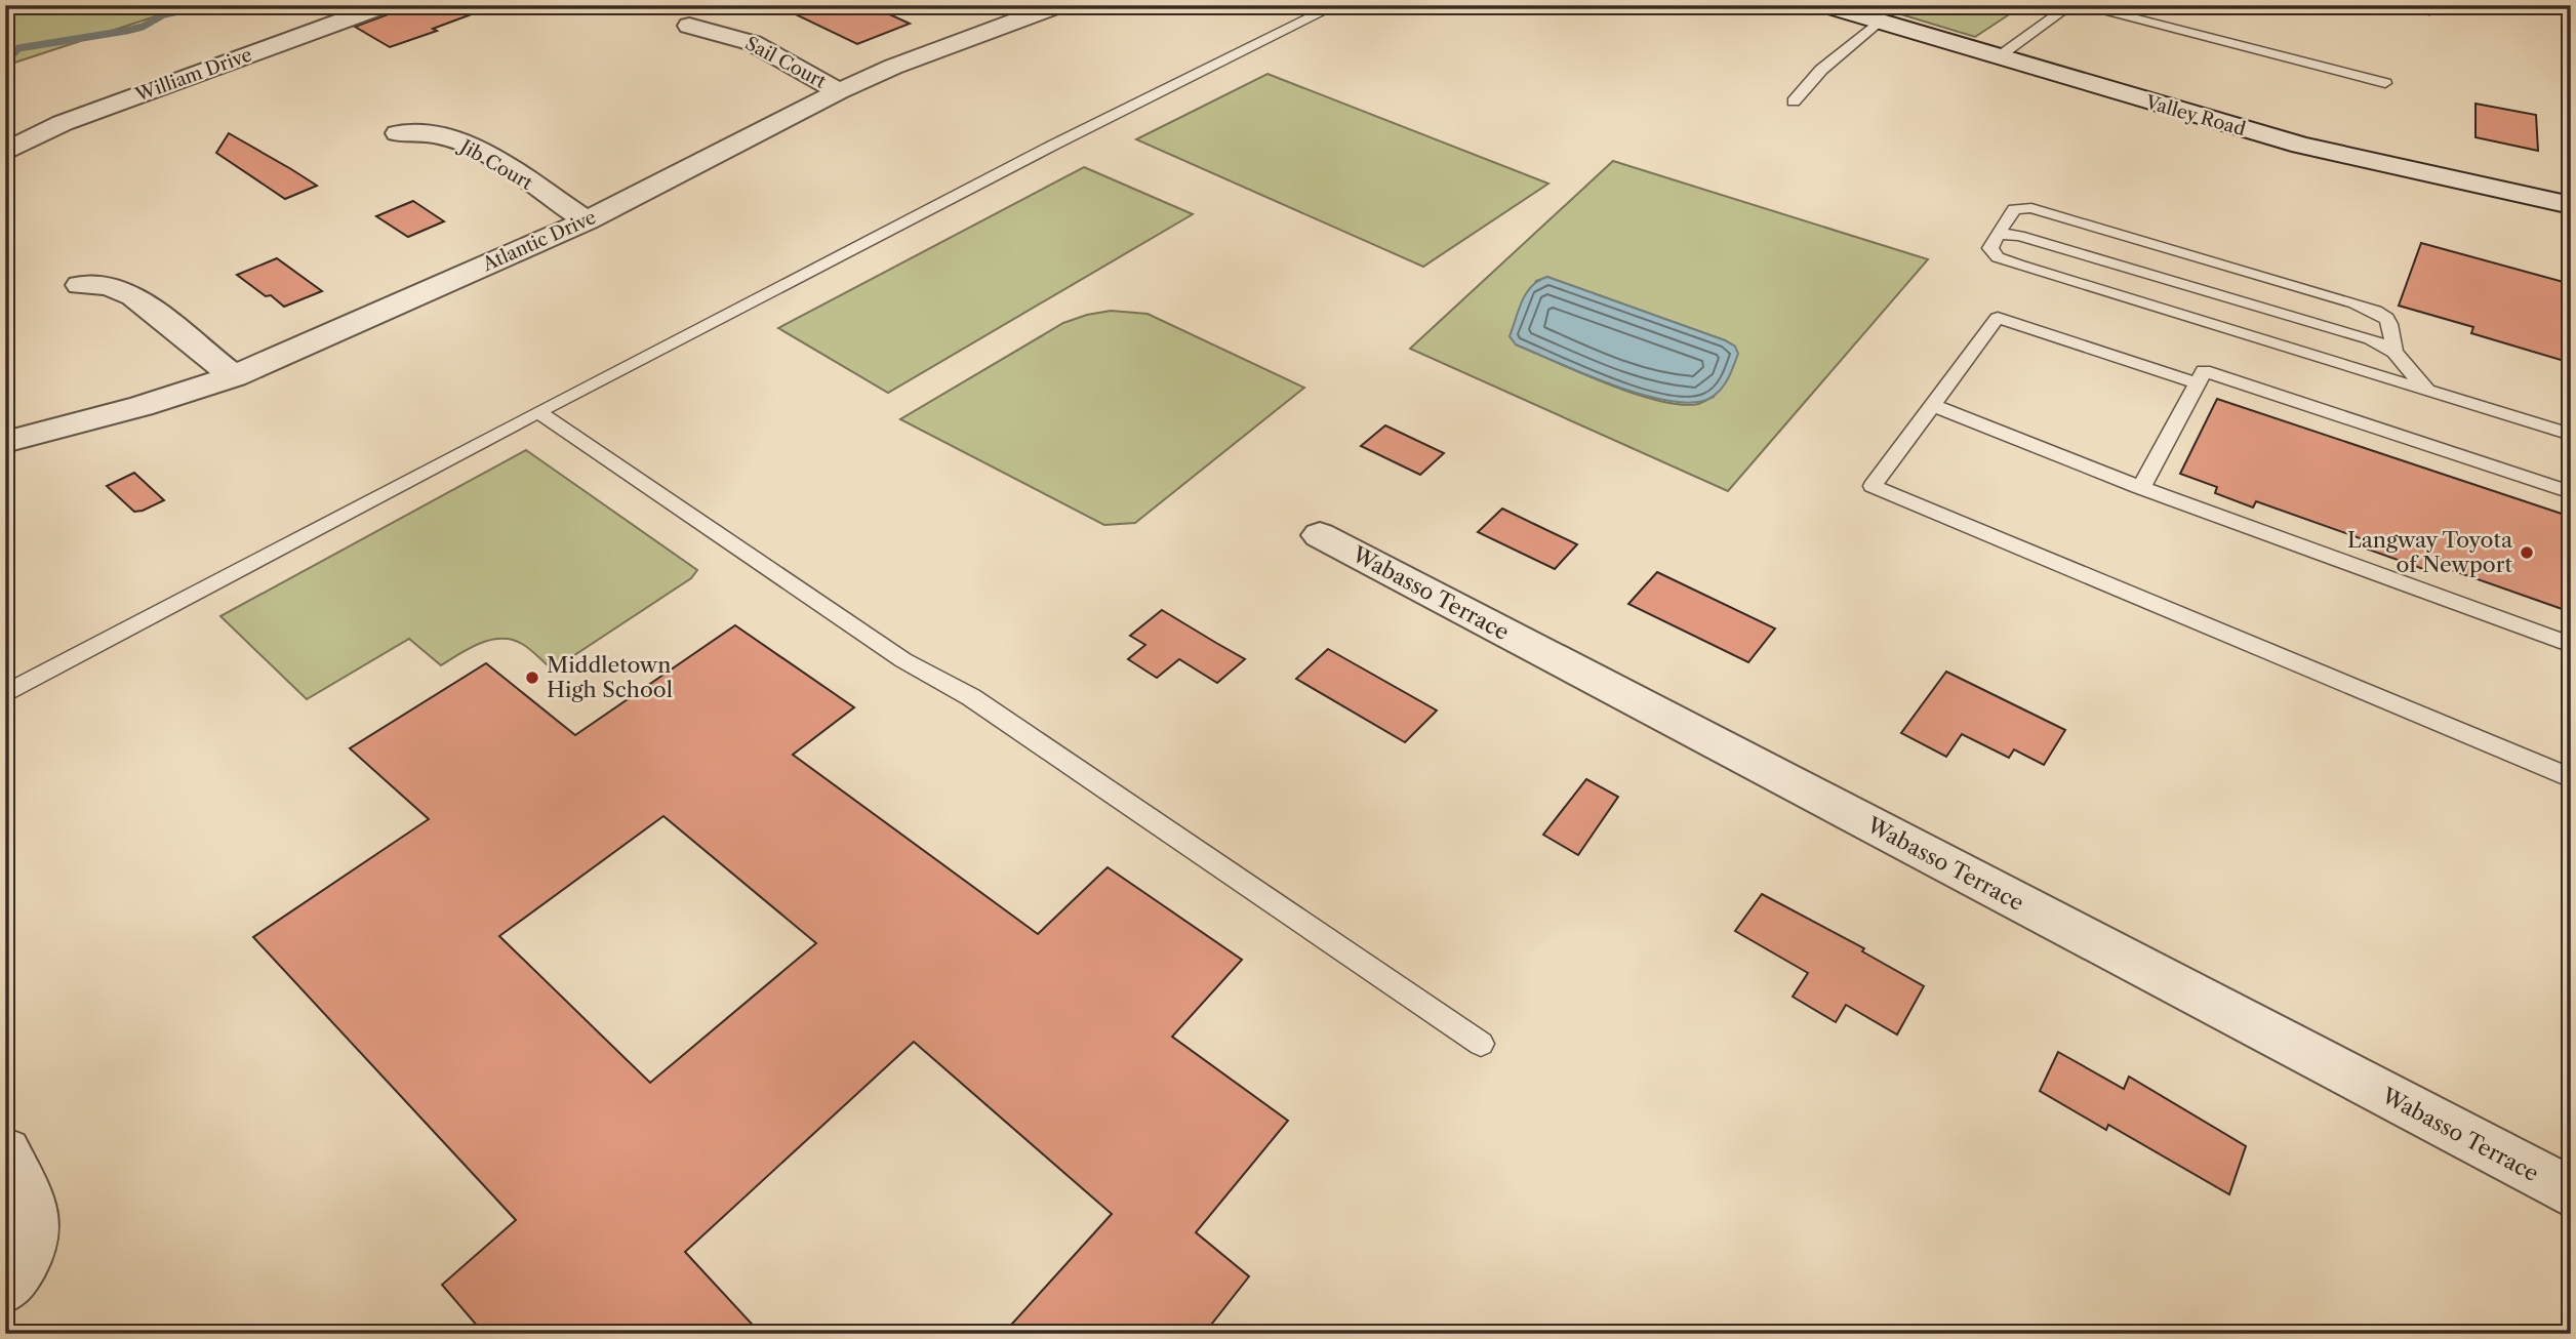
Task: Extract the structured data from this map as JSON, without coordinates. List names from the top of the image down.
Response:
{
  "streets": {
    "street": [
      "Sail Court",
      "William Drive",
      "Valley Road",
      "Jib Court",
      "Atlantic Drive",
      "Wabasso Terrace"
    ]
  },
  "crossings": [
    ["Sail Court", "Atlantic Drive"],
    ["Jib Court", "Atlantic Drive"]
  ],
  "places": ["Langway Toyota of Newport", "Middletown High School"]
}
